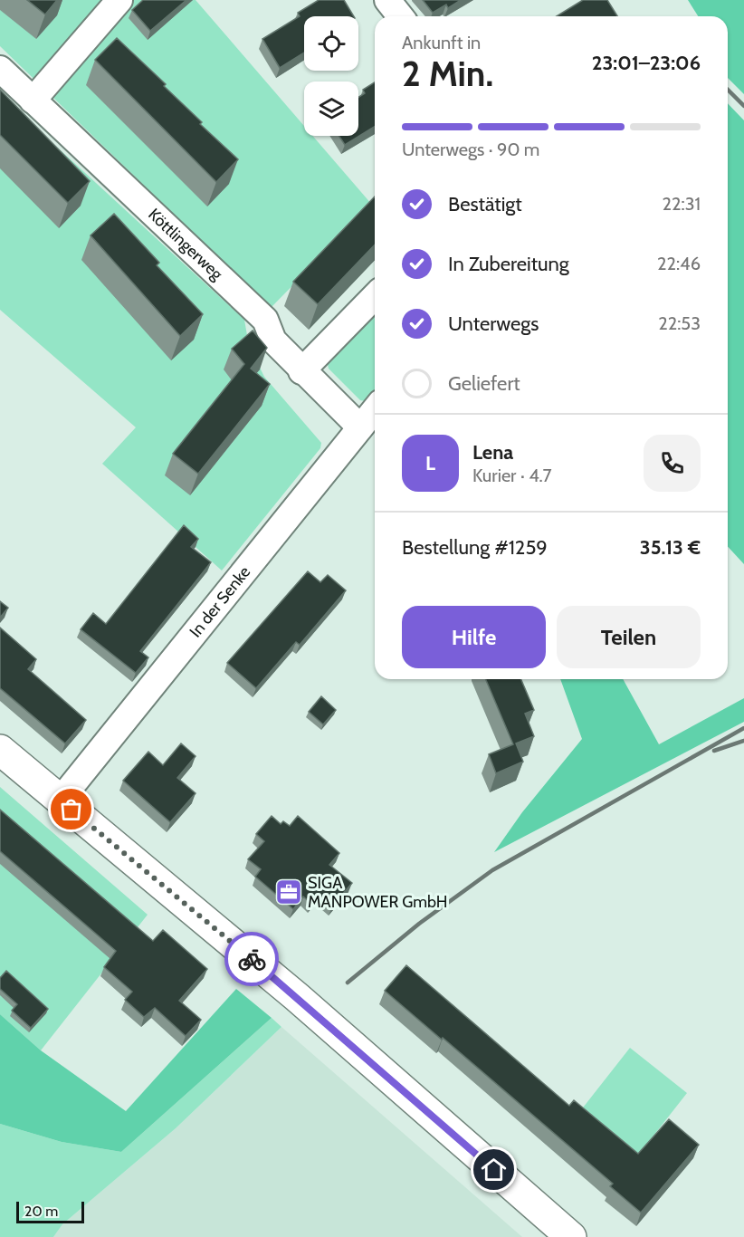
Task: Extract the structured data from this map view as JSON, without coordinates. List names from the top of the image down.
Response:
{
  "streets": {
    "street": ["Köttlingerweg", "In der Senke"]
  },
  "crossings": [
    ["Köttlingerweg", "In der Senke"]
  ],
  "places": {
    "office": ["SIGA MANPOWER GmbH"]
  },
  "scale_bar": "20 m",
  "page": {
    "heading": ["2 Min.", "Ankunft in", "23:01–23:06"],
    "panel": [
      "Lena",
      "Kurier · 4.7",
      "Bestellung #1259",
      "35.13 €"
    ],
    "bar": "Unterwegs · 90 m",
    "list": [
      ["Bestätigt", "22:31"],
      ["In Zubereitung", "22:46"],
      ["Unterwegs", "22:53"],
      "Geliefert"
    ],
    "round": "L",
    "buttons": ["Hilfe", "Teilen"],
    "scale": "20 m"
  }
}
